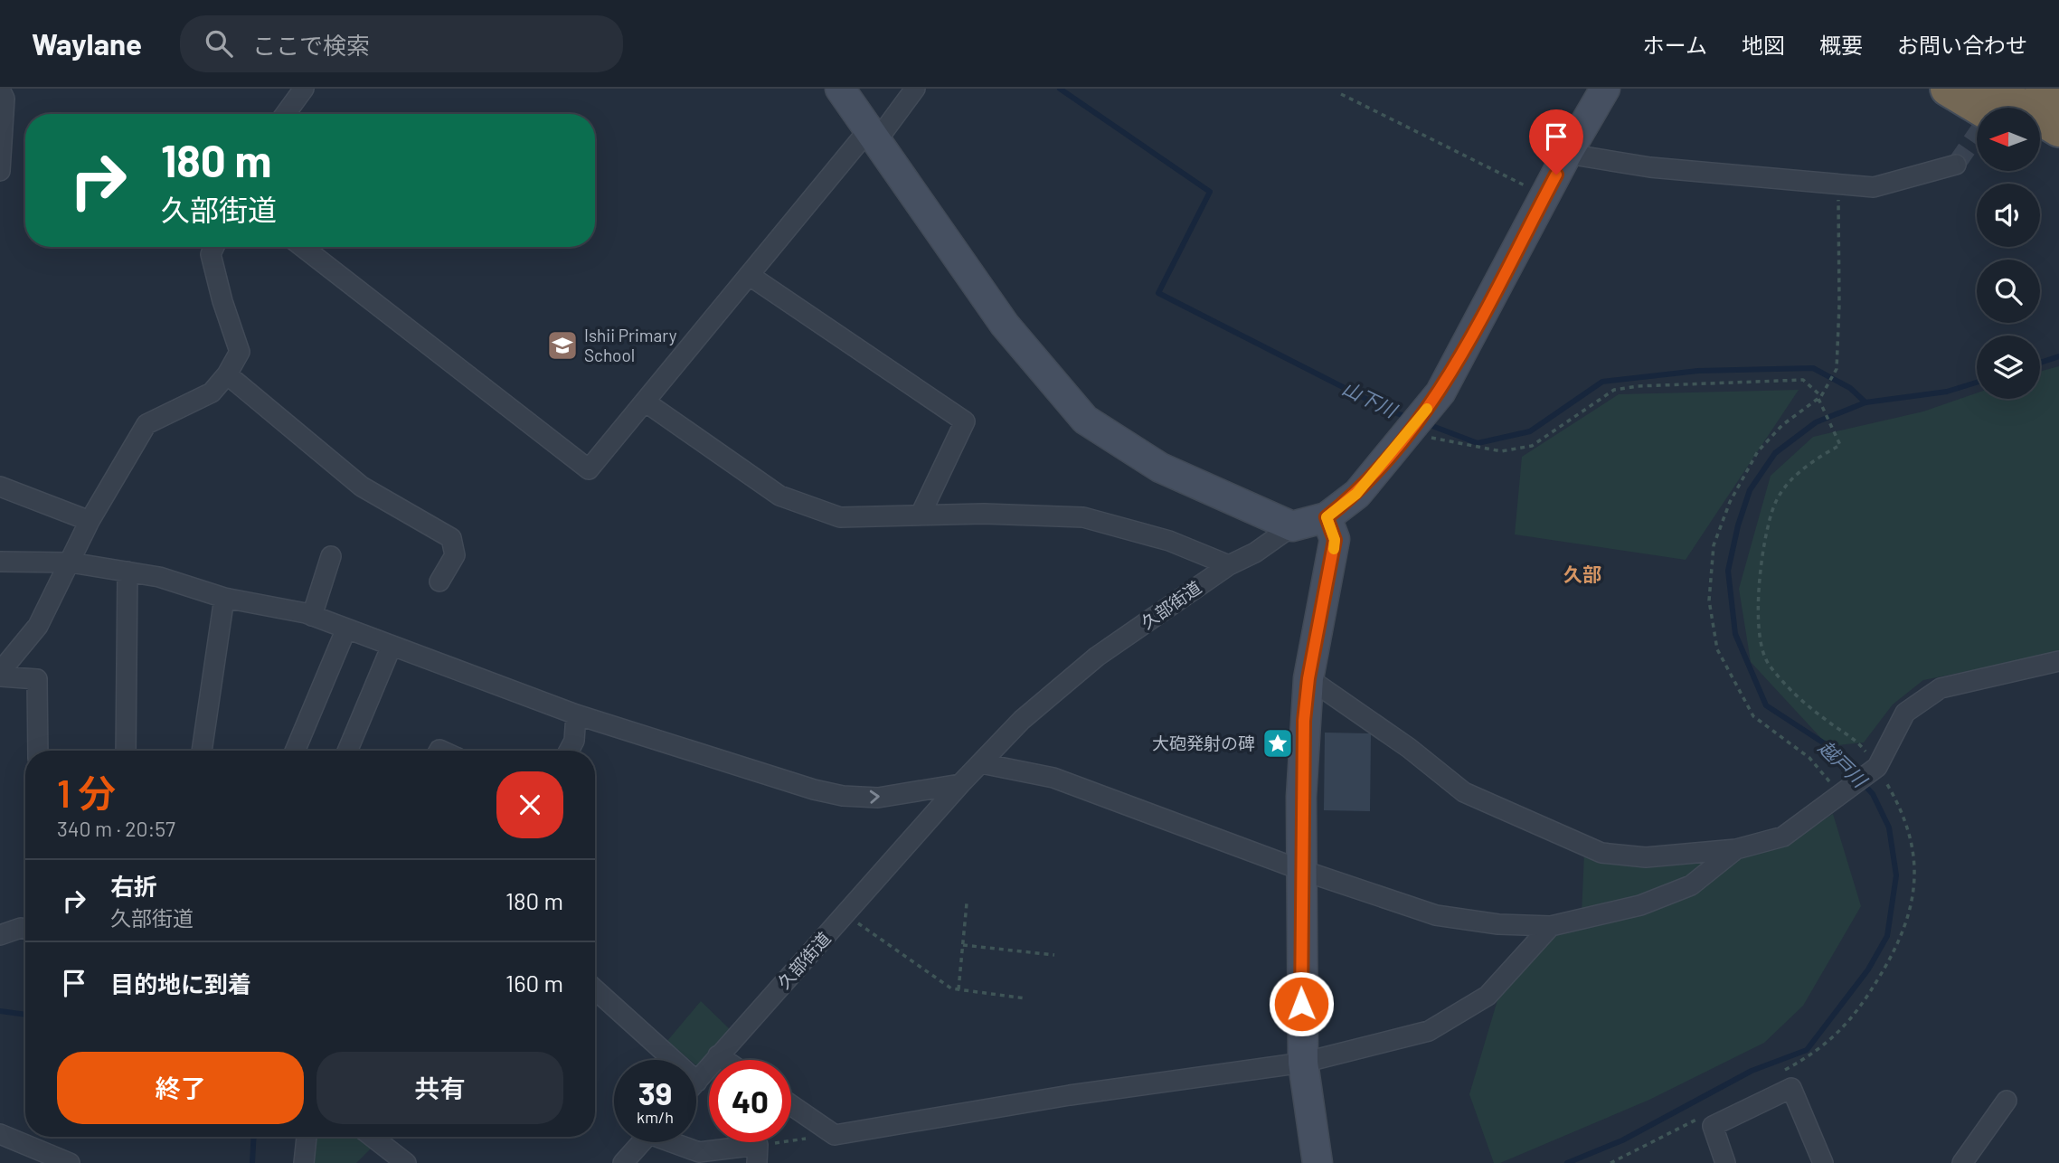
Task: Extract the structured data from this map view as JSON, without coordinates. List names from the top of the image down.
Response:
{
  "streets": {
    "street": ["久部街道"]
  },
  "districts": ["久部"],
  "water": ["山下川", "越戸川"],
  "places": {
    "school or university": ["Ishii Primary School"],
    "place": ["大砲発射の碑"]
  },
  "north": "left",
  "page": {
    "header": "Waylane",
    "search": "ここで検索",
    "nav": [
      "ホーム",
      "地図",
      "概要",
      "お問い合わせ"
    ],
    "turn": ["180 m", "久部街道"],
    "heading": ["1 分", "340 m · 20:57"],
    "list": [
      {
        "name": "右折",
        "note": "久部街道",
        "value": "180 m"
      },
      {
        "name": "目的地に到着",
        "value": "160 m"
      }
    ],
    "buttons": ["終了", "共有"],
    "speed": "39 km/h",
    "limit": "40"
  }
}
